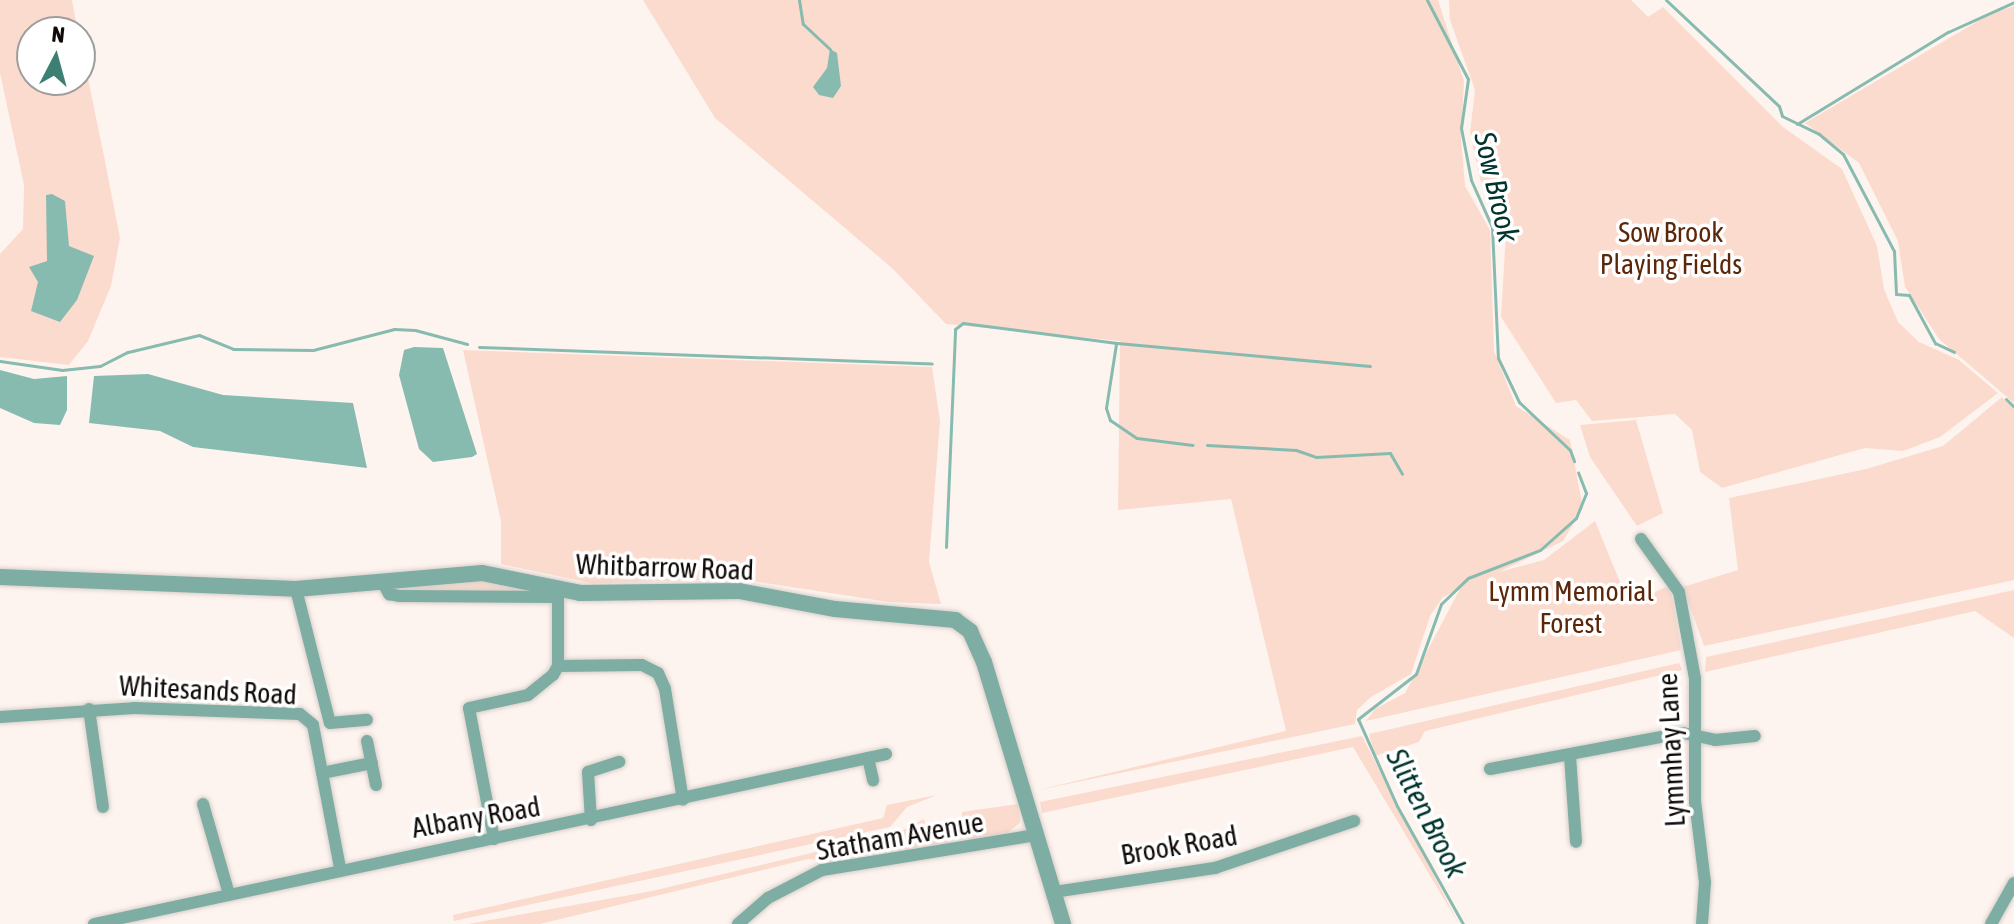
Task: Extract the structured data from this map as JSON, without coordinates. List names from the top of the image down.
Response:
{
  "streets": {
    "street": [
      "Whitbarrow Road",
      "Whitesands Road",
      "Lymmhay Lane",
      "Albany Road",
      "Statham Avenue",
      "Brook Road"
    ]
  },
  "crossings": [
    ["Whitbarrow Road", "Statham Avenue"],
    ["Whitbarrow Road", "Brook Road"],
    ["Whitesands Road", "Albany Road"]
  ],
  "water": ["Sow Brook", "Slitten Brook"],
  "parks": ["Sow Brook Playing Fields", "Lymm Memorial Forest"],
  "north": "top"
}
